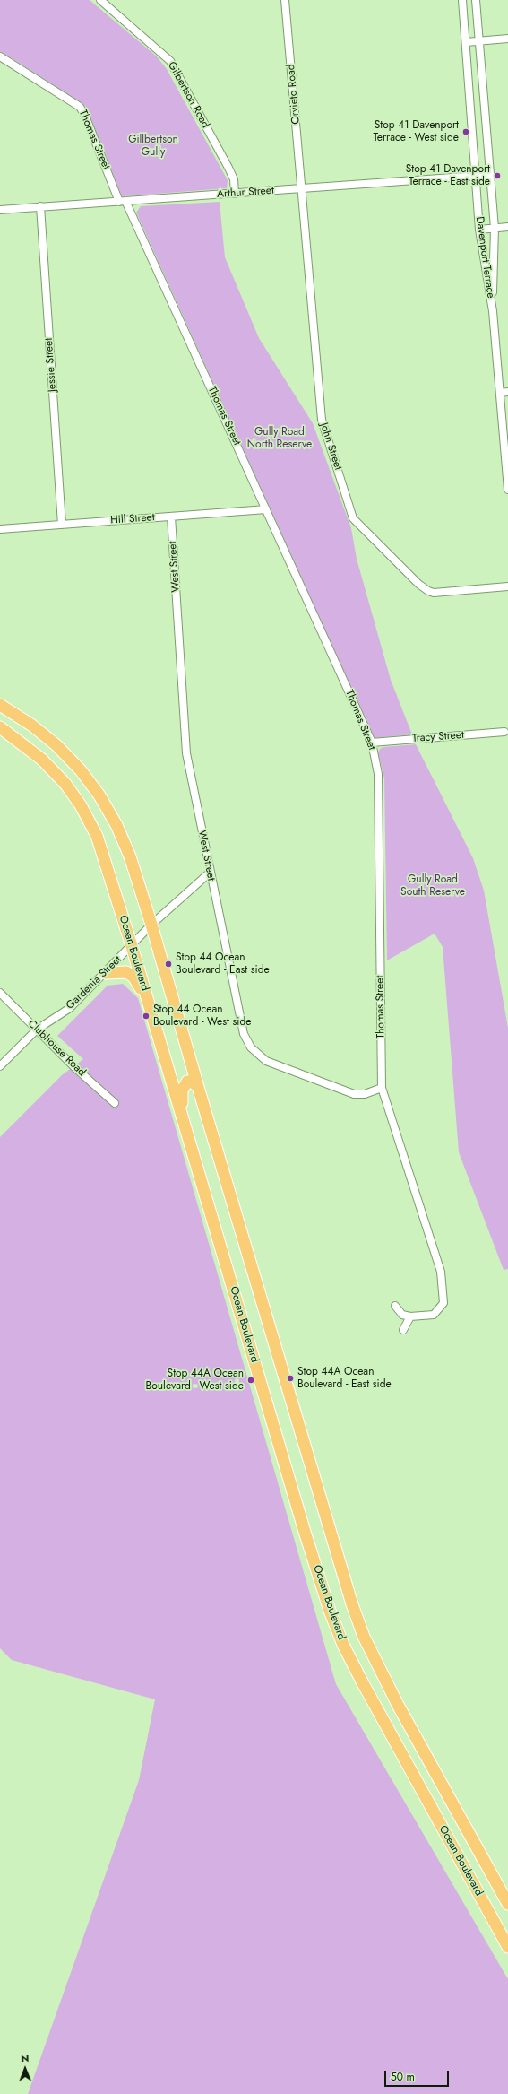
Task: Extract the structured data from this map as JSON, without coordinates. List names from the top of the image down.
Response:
{
  "streets": {
    "main road": ["Ocean Boulevard"],
    "street": [
      "Orvieto Road",
      "Gilbertson Road",
      "Thomas Street",
      "Arthur Street",
      "Davenport Terrace",
      "Jessie Street",
      "John Street",
      "Hill Street",
      "West Street",
      "Tracy Street",
      "Gardenia Street",
      "Clubhouse Road"
    ]
  },
  "crossings": [
    ["Orvieto Road", "Arthur Street"],
    ["Orvieto Road", "John Street"],
    ["Gilbertson Road", "Arthur Street"],
    ["Thomas Street", "Arthur Street"],
    ["Thomas Street", "Hill Street"],
    ["Thomas Street", "West Street"],
    ["Thomas Street", "Tracy Street"],
    ["Arthur Street", "Davenport Terrace"],
    ["Arthur Street", "Jessie Street"],
    ["Arthur Street", "John Street"],
    ["Jessie Street", "Hill Street"],
    ["Hill Street", "West Street"],
    ["West Street", "Gardenia Street"],
    ["Ocean Boulevard", "Gardenia Street"],
    ["Gardenia Street", "Clubhouse Road"]
  ],
  "parks": ["Gillbertson Gully", "Gully Road North Reserve", "Gully Road South Reserve"],
  "places": [
    "Stop 41 Davenport Terrace - West side",
    "Stop 41 Davenport Terrace - East side",
    "Stop 44 Ocean Boulevard - East side",
    "Stop 44 Ocean Boulevard - West side",
    "Stop 44A Ocean Boulevard - East side",
    "Stop 44A Ocean Boulevard - West side"
  ],
  "scale_bar": "50 m",
  "north": "top"
}
